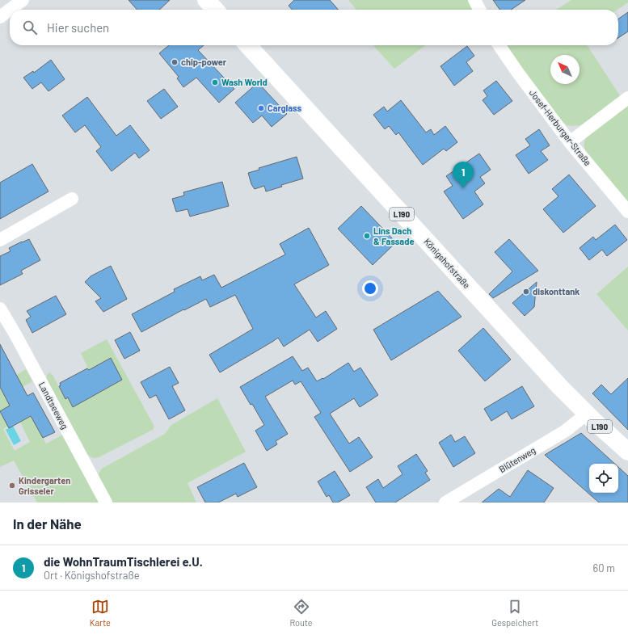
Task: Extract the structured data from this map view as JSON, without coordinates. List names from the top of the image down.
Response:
{
  "streets": {
    "main road": ["L190", "Königshofstraße"],
    "street": ["Josef-Herburger-Straße", "Landtseeweg", "Blütenweg"]
  },
  "crossings": [
    ["Königshofstraße", "Blütenweg"]
  ],
  "places": [
    "chip-power",
    "Wash World",
    "Carglass",
    "Lins Dach & Fassade",
    "diskonttank",
    "Kindergarten Grisseler"
  ],
  "north": "top left",
  "page": {
    "search": "Hier suchen",
    "pins": "1",
    "heading": "In der Nähe",
    "list": [
      {
        "mark": "1",
        "name": "die WohnTraumTischlerei e.U.",
        "note": "Ort · Königshofstraße",
        "value": "60 m"
      }
    ],
    "nav": ["Karte", "Route", "Gespeichert"]
  }
}
